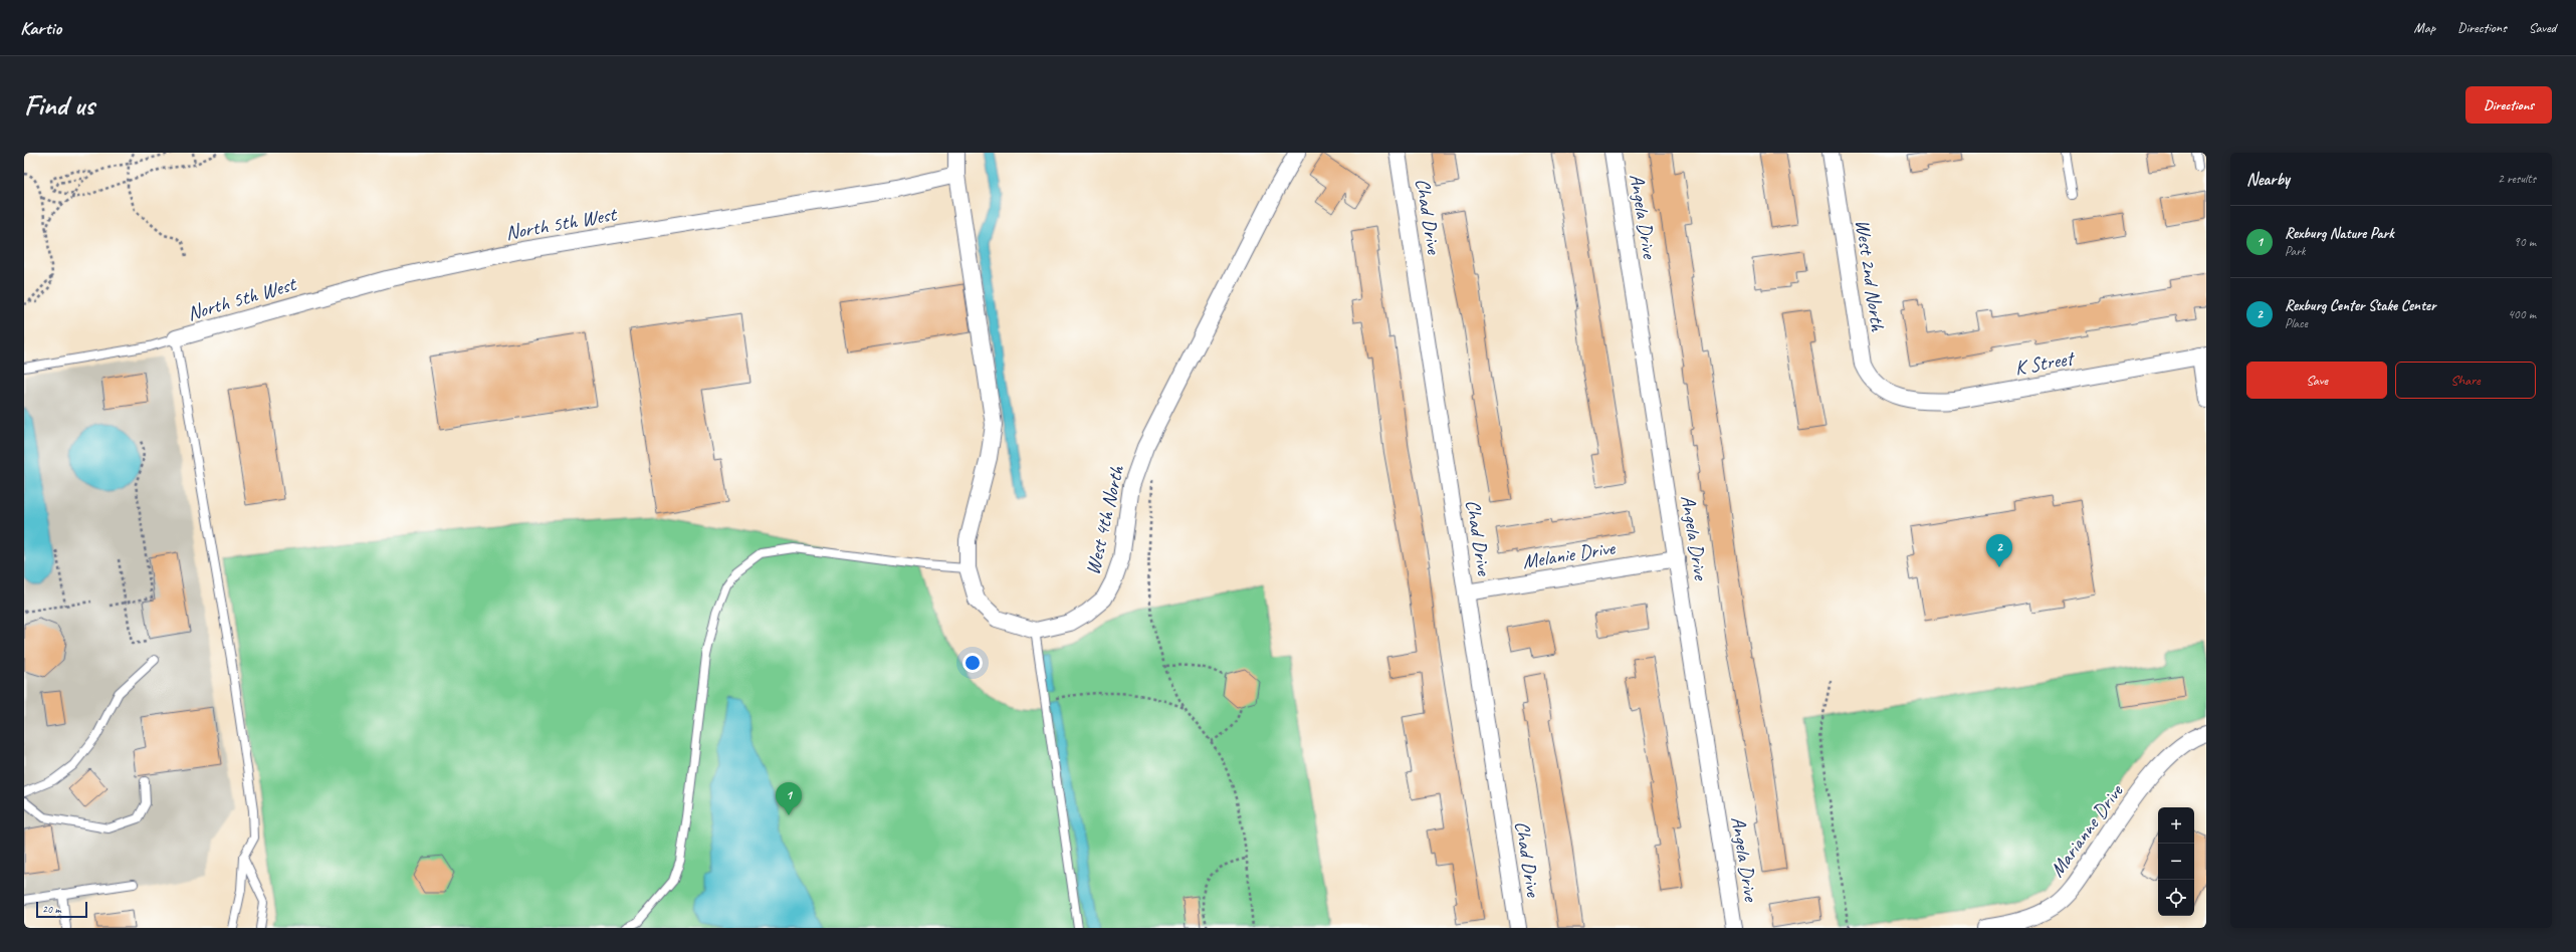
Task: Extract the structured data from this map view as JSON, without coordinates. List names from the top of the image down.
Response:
{
  "streets": {
    "street": [
      "Chad Drive",
      "Angela Drive",
      "North 5th West",
      "West 2nd North",
      "K Street",
      "West 4th North",
      "Melanie Drive",
      "Marianne Drive"
    ]
  },
  "crossings": [
    ["Chad Drive", "Melanie Drive"],
    ["Angela Drive", "Melanie Drive"],
    ["North 5th West", "West 4th North"],
    ["West 2nd North", "K Street"]
  ],
  "scale_bar": "20 m",
  "page": {
    "header": "Kartio",
    "nav": ["Map", "Directions", "Saved"],
    "buttons": [
      "Directions",
      ["Save", "Share"]
    ],
    "title": "Find us",
    "heading": ["Nearby", "2 results"],
    "list": [
      {
        "mark": "1",
        "name": "Rexburg Nature Park",
        "note": "Park",
        "value": "90 m"
      },
      {
        "mark": "2",
        "name": "Rexburg Center Stake Center",
        "note": "Place",
        "value": "400 m"
      }
    ],
    "pins": ["2", "1"],
    "map_buttons": ["+", "−"],
    "scale": "20 m"
  }
}
